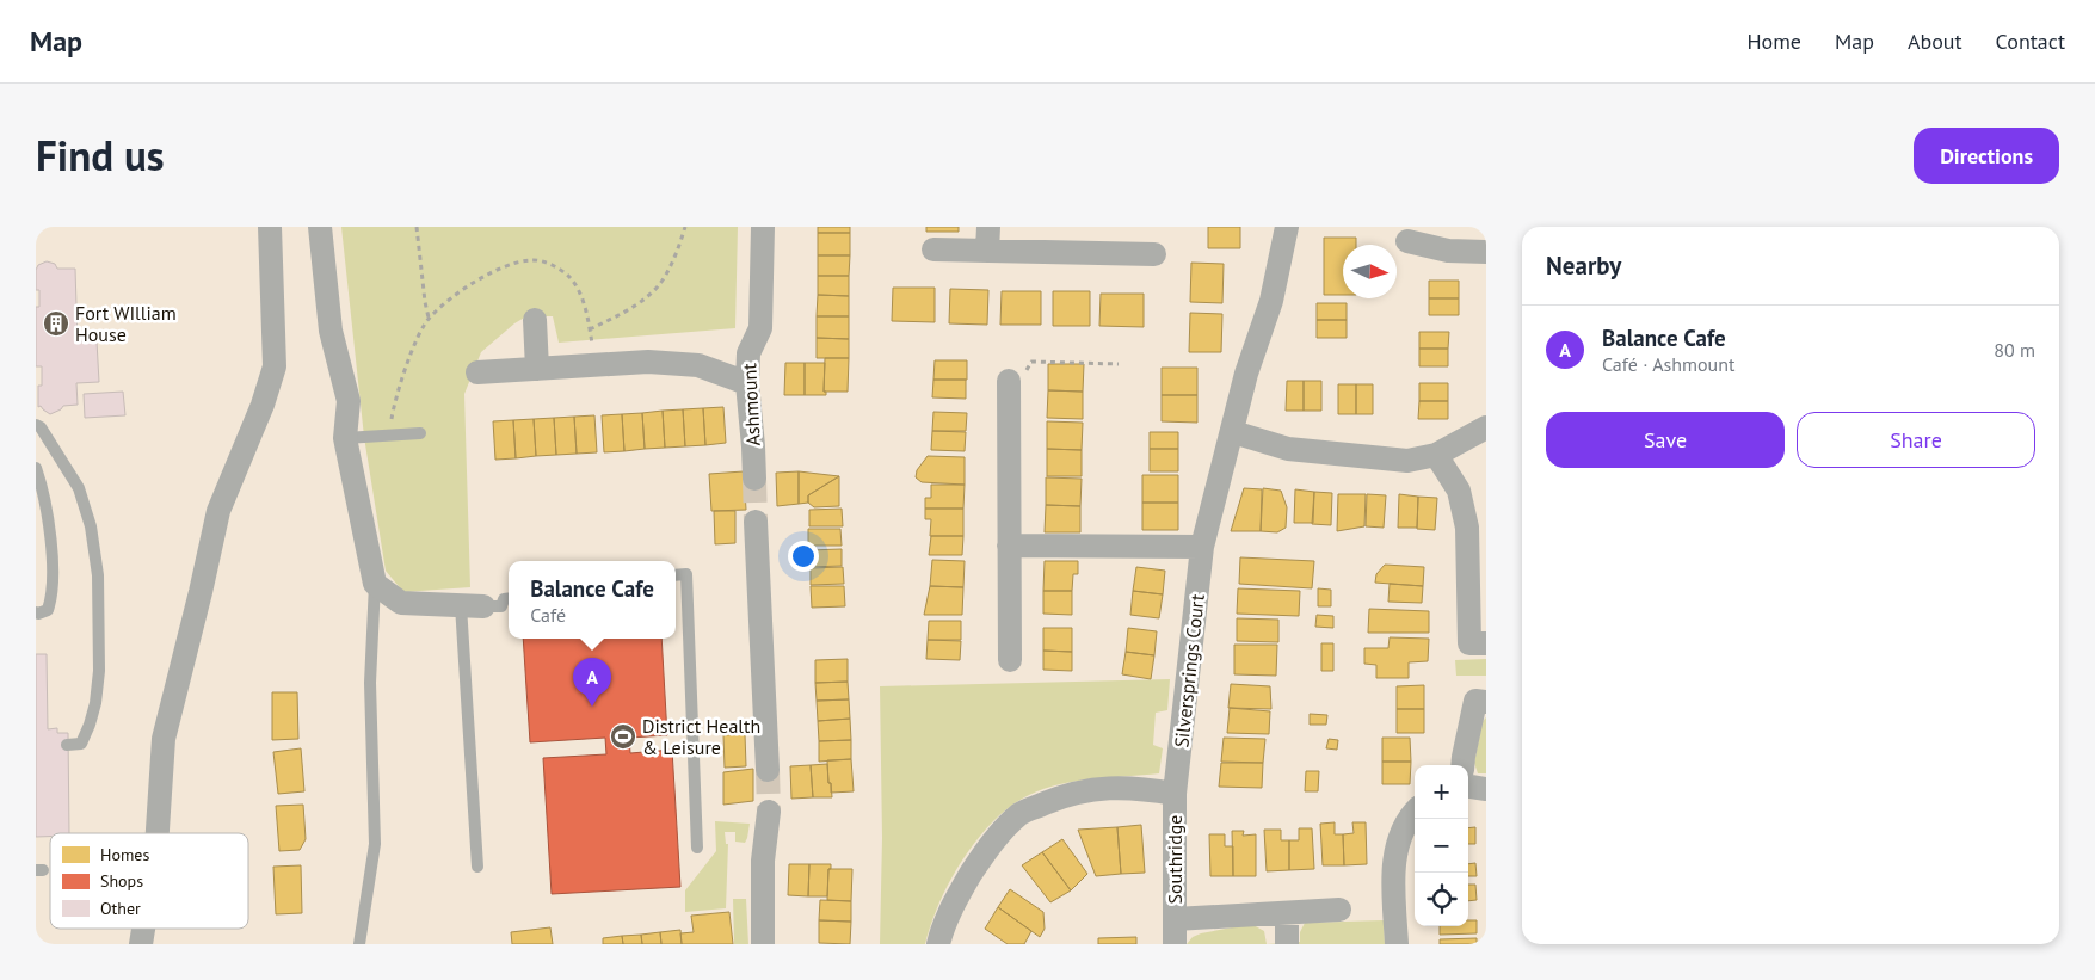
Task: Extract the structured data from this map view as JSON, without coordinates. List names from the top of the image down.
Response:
{
  "streets": {
    "street": ["Ashmount", "Silversprings Court", "Southridge"]
  },
  "crossings": [
    ["Silversprings Court", "Southridge"]
  ],
  "places": {
    "building": ["Fort WIlliam House"],
    "sports": ["District Health & Leisure"]
  },
  "legend": ["Homes", "Shops", "Other"],
  "north": "right",
  "page": {
    "header": "Map",
    "nav": [
      "Home",
      "Map",
      "About",
      "Contact"
    ],
    "title": "Find us",
    "buttons": [
      "Directions",
      ["Save", "Share"]
    ],
    "heading": "Nearby",
    "list": [
      {
        "mark": "A",
        "name": "Balance Cafe",
        "note": "Café · Ashmount",
        "value": "80 m"
      }
    ],
    "popup": ["Balance Cafe", "Café"],
    "pins": "A",
    "map_buttons": ["+", "−"]
  }
}
